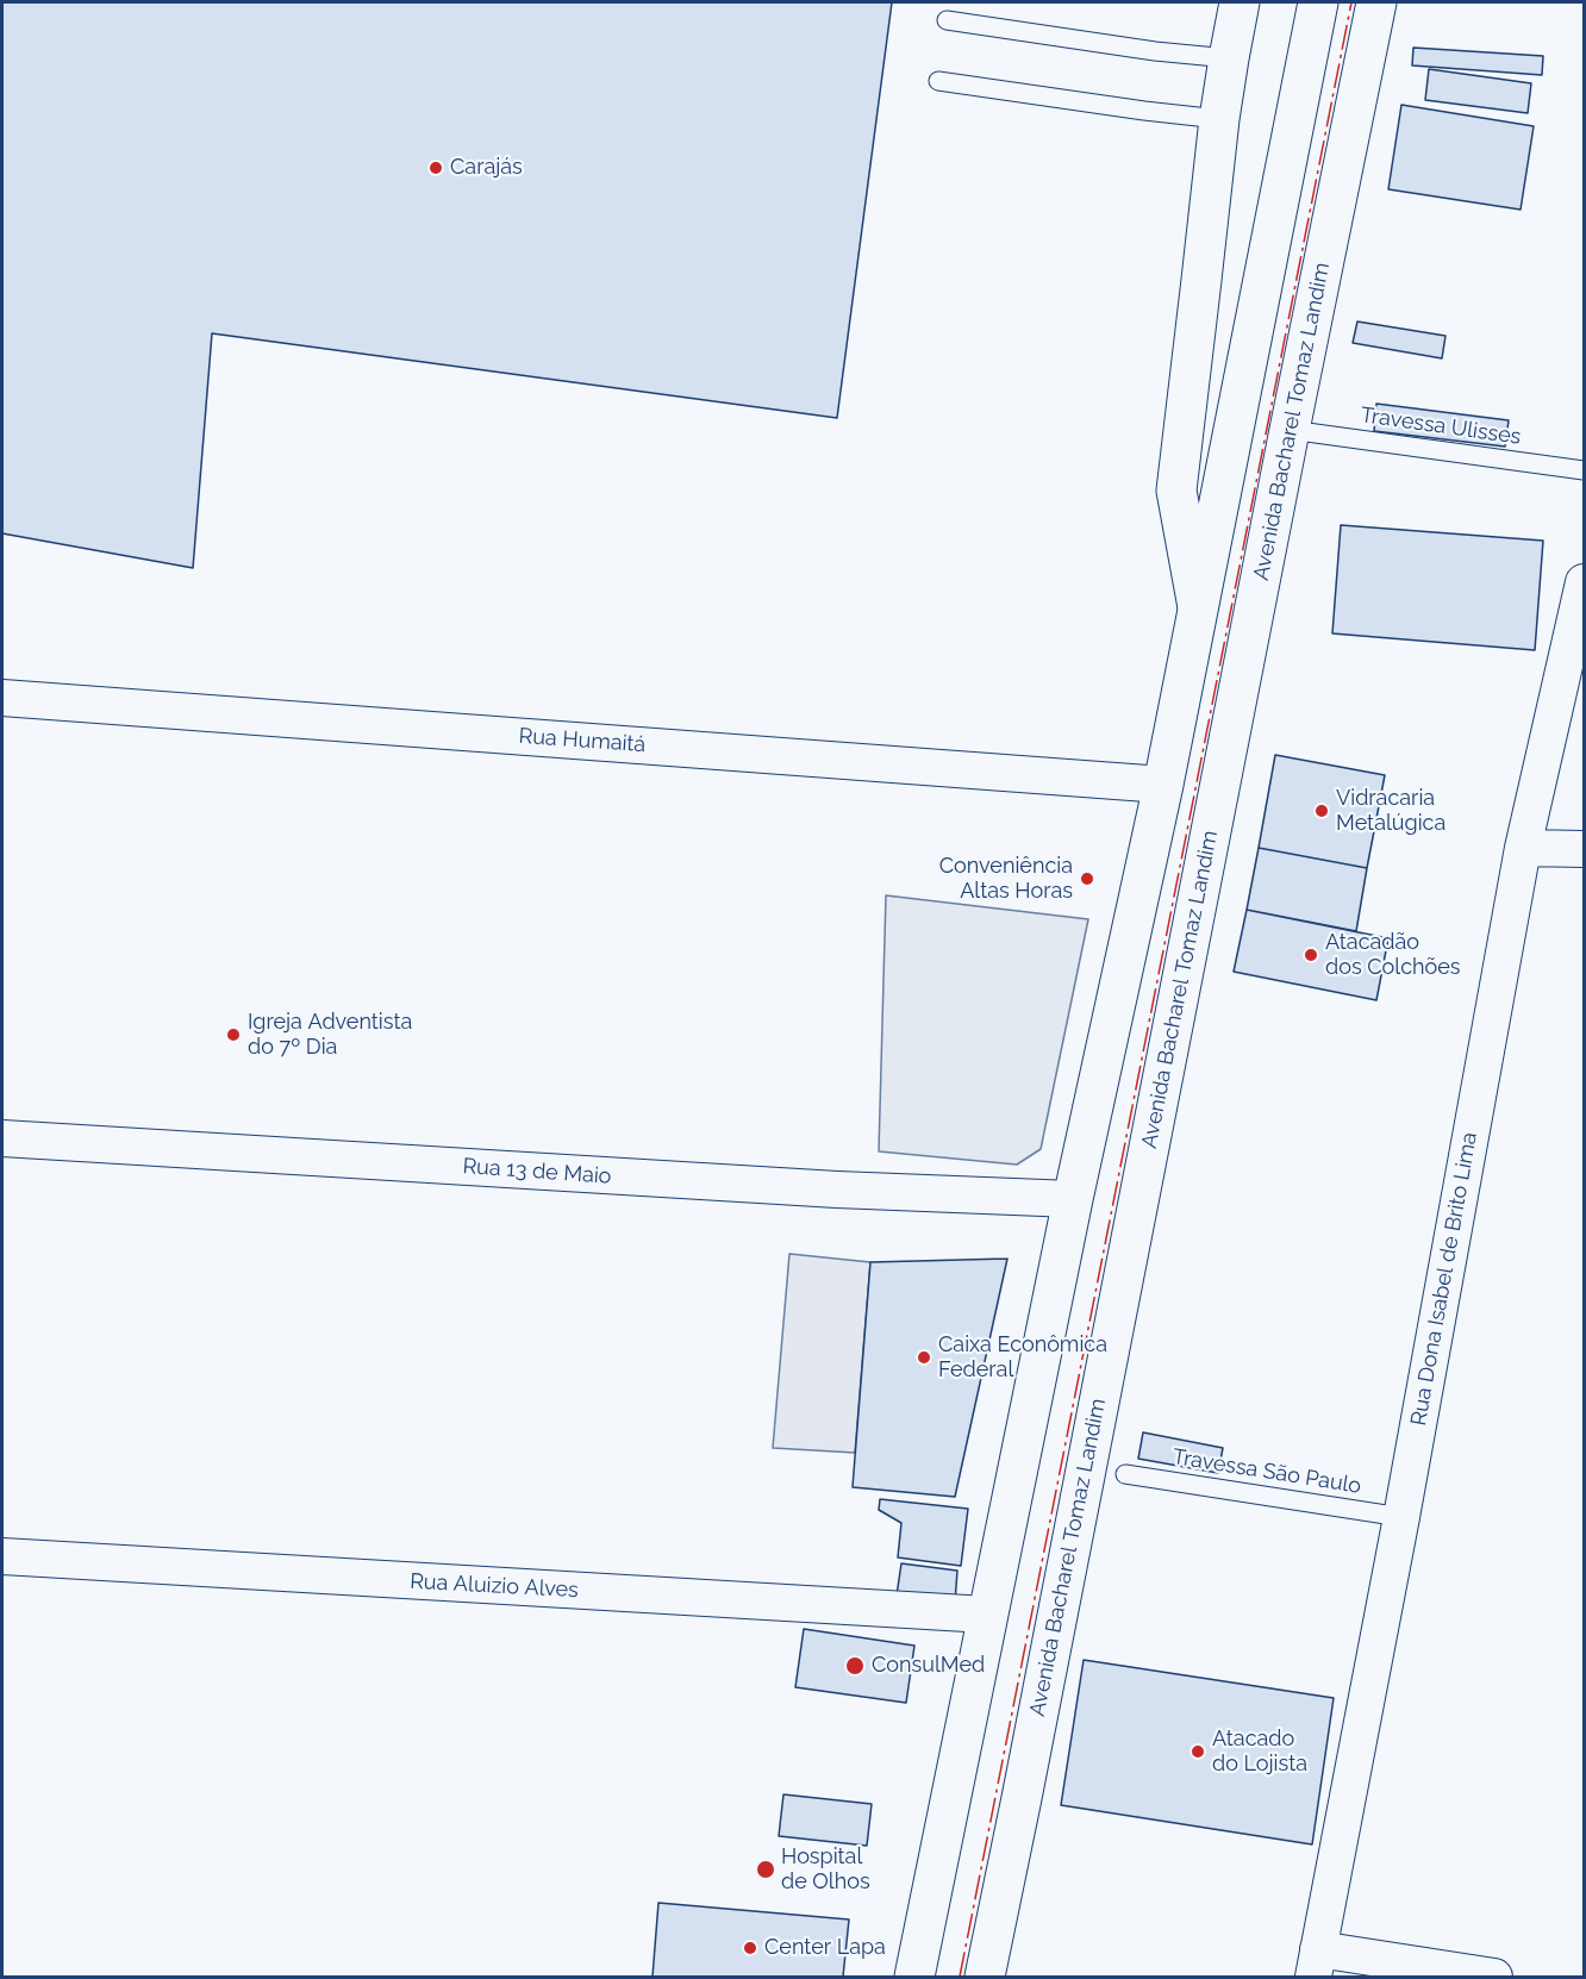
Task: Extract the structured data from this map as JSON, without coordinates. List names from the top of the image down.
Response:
{
  "streets": {
    "main road": ["Avenida Bacharel Tomaz Landim"],
    "street": [
      "Rua Humaitá",
      "Rua 13 de Maio",
      "Rua Dona Isabel de Brito Lima",
      "Rua Aluizio Alves"
    ],
    "lane": ["Travessa Ulisses", "Travessa São Paulo"]
  },
  "crossings": [
    ["Avenida Bacharel Tomaz Landim", "Travessa Ulisses"],
    ["Rua Dona Isabel de Brito Lima", "Travessa São Paulo"]
  ],
  "places": [
    "Carajás",
    "Vidracaria Metalúgica",
    "Conveniência Altas Horas",
    "Atacadão dos Colchões",
    "Igreja Adventista do 7º Dia",
    "Caixa Econômica Federal",
    "ConsulMed",
    "Atacado do Lojista",
    "Hospital de Olhos",
    "Center Lapa"
  ]
}
